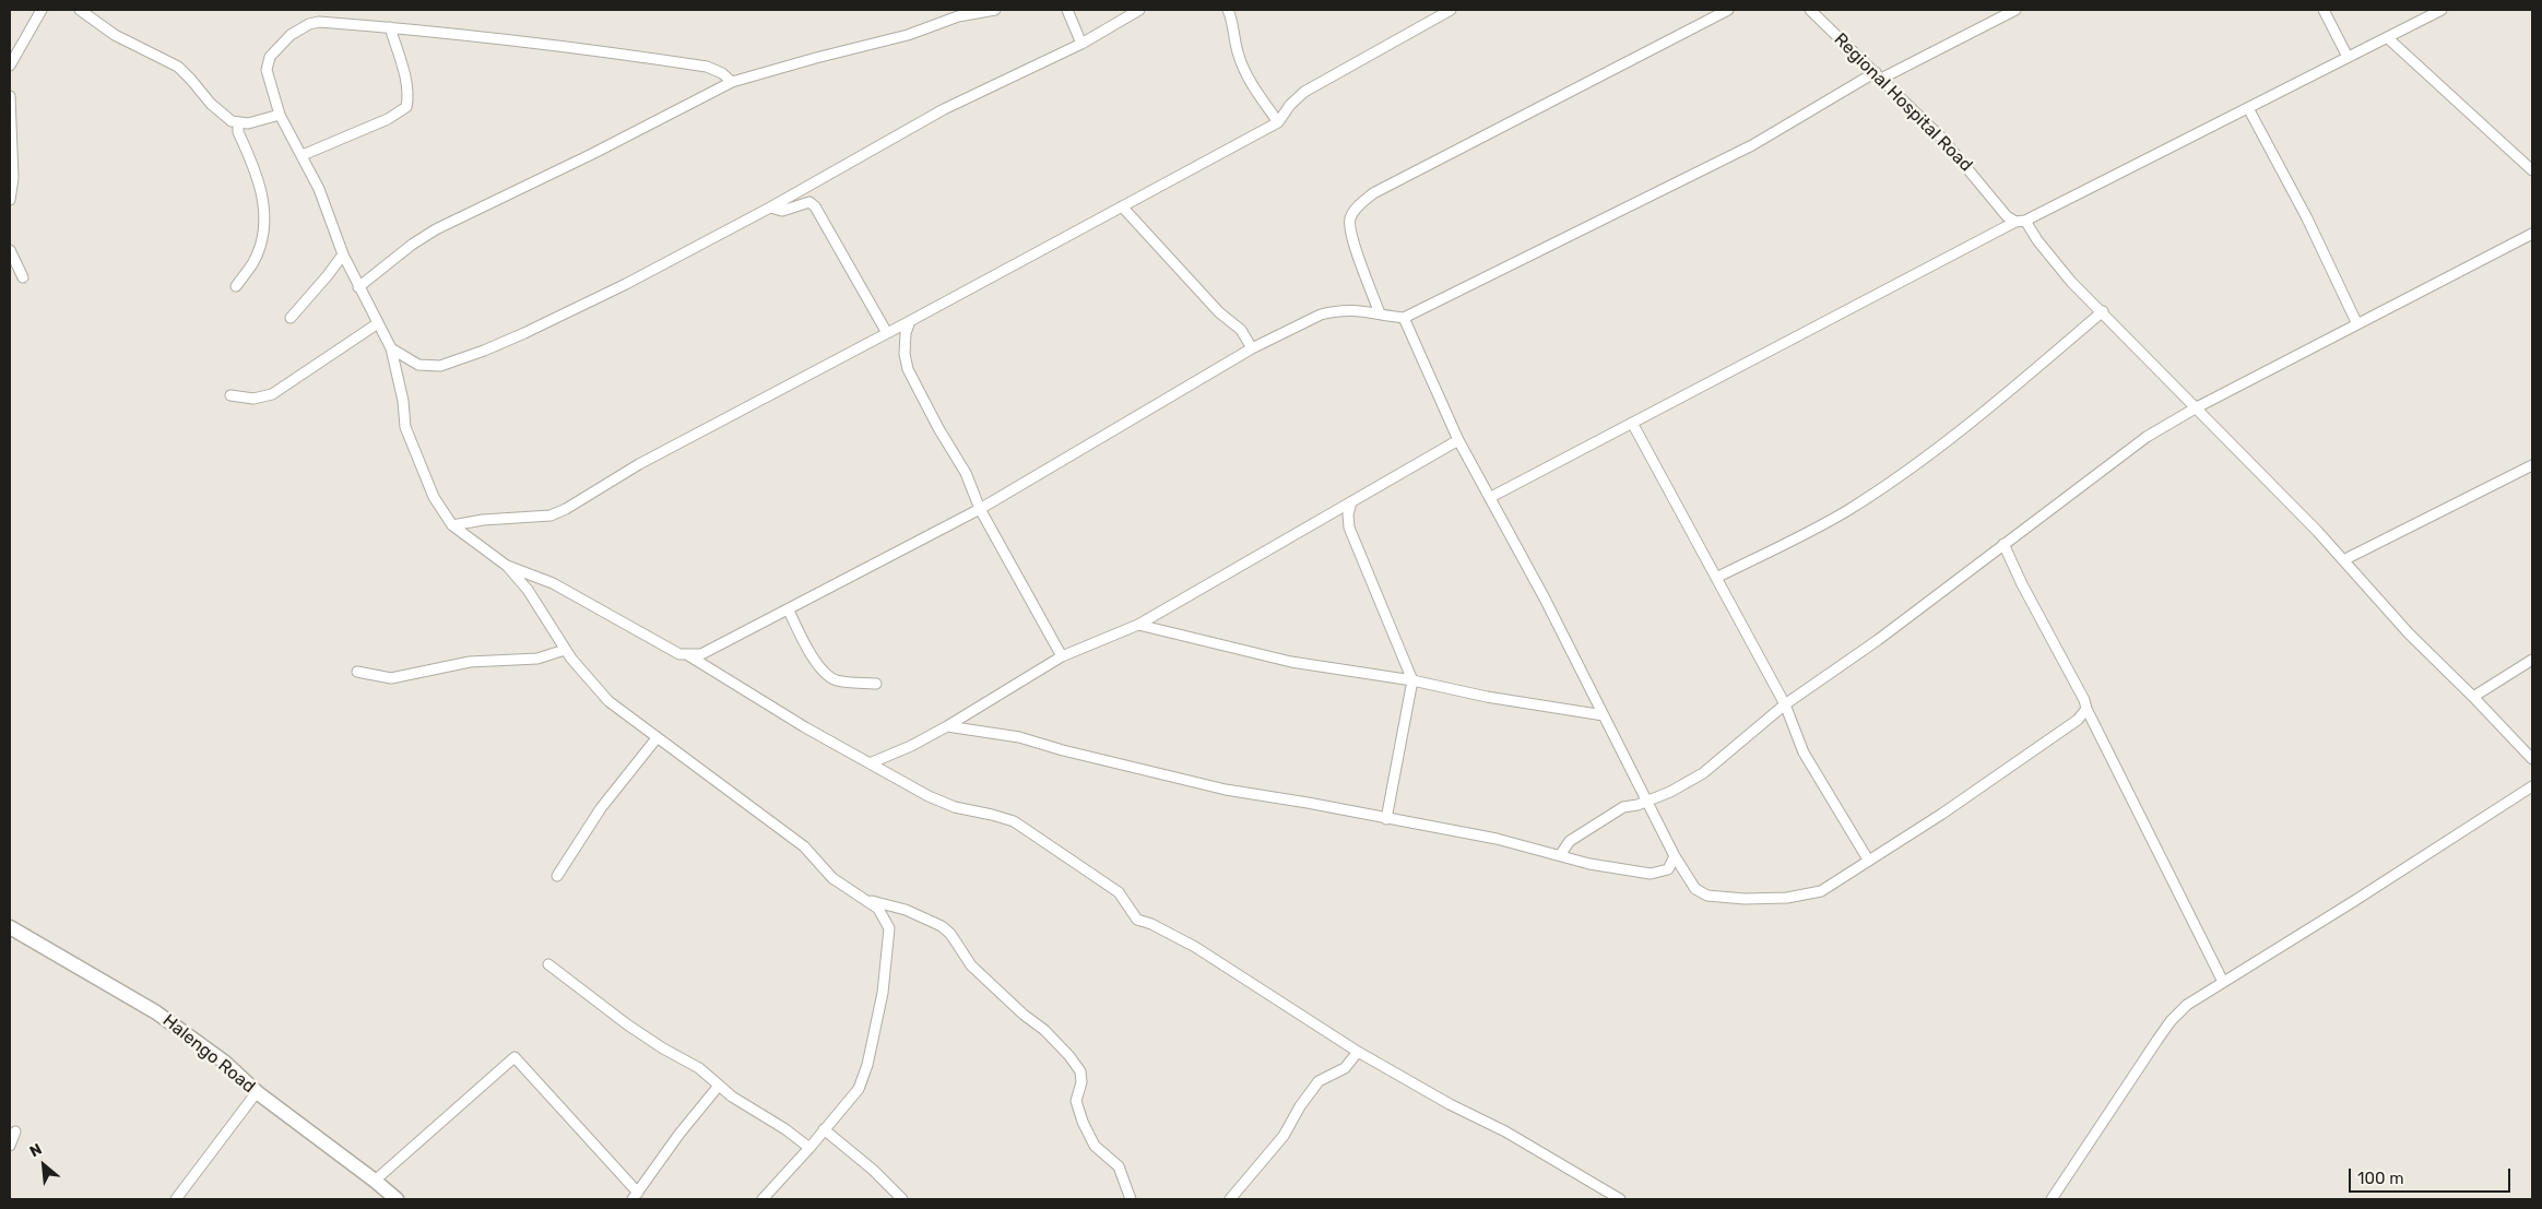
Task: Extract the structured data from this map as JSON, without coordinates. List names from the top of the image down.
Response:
{
  "streets": {
    "street": ["Regional Hospital Road", "Halengo Road"]
  },
  "scale_bar": "100 m",
  "north": "top left"
}
